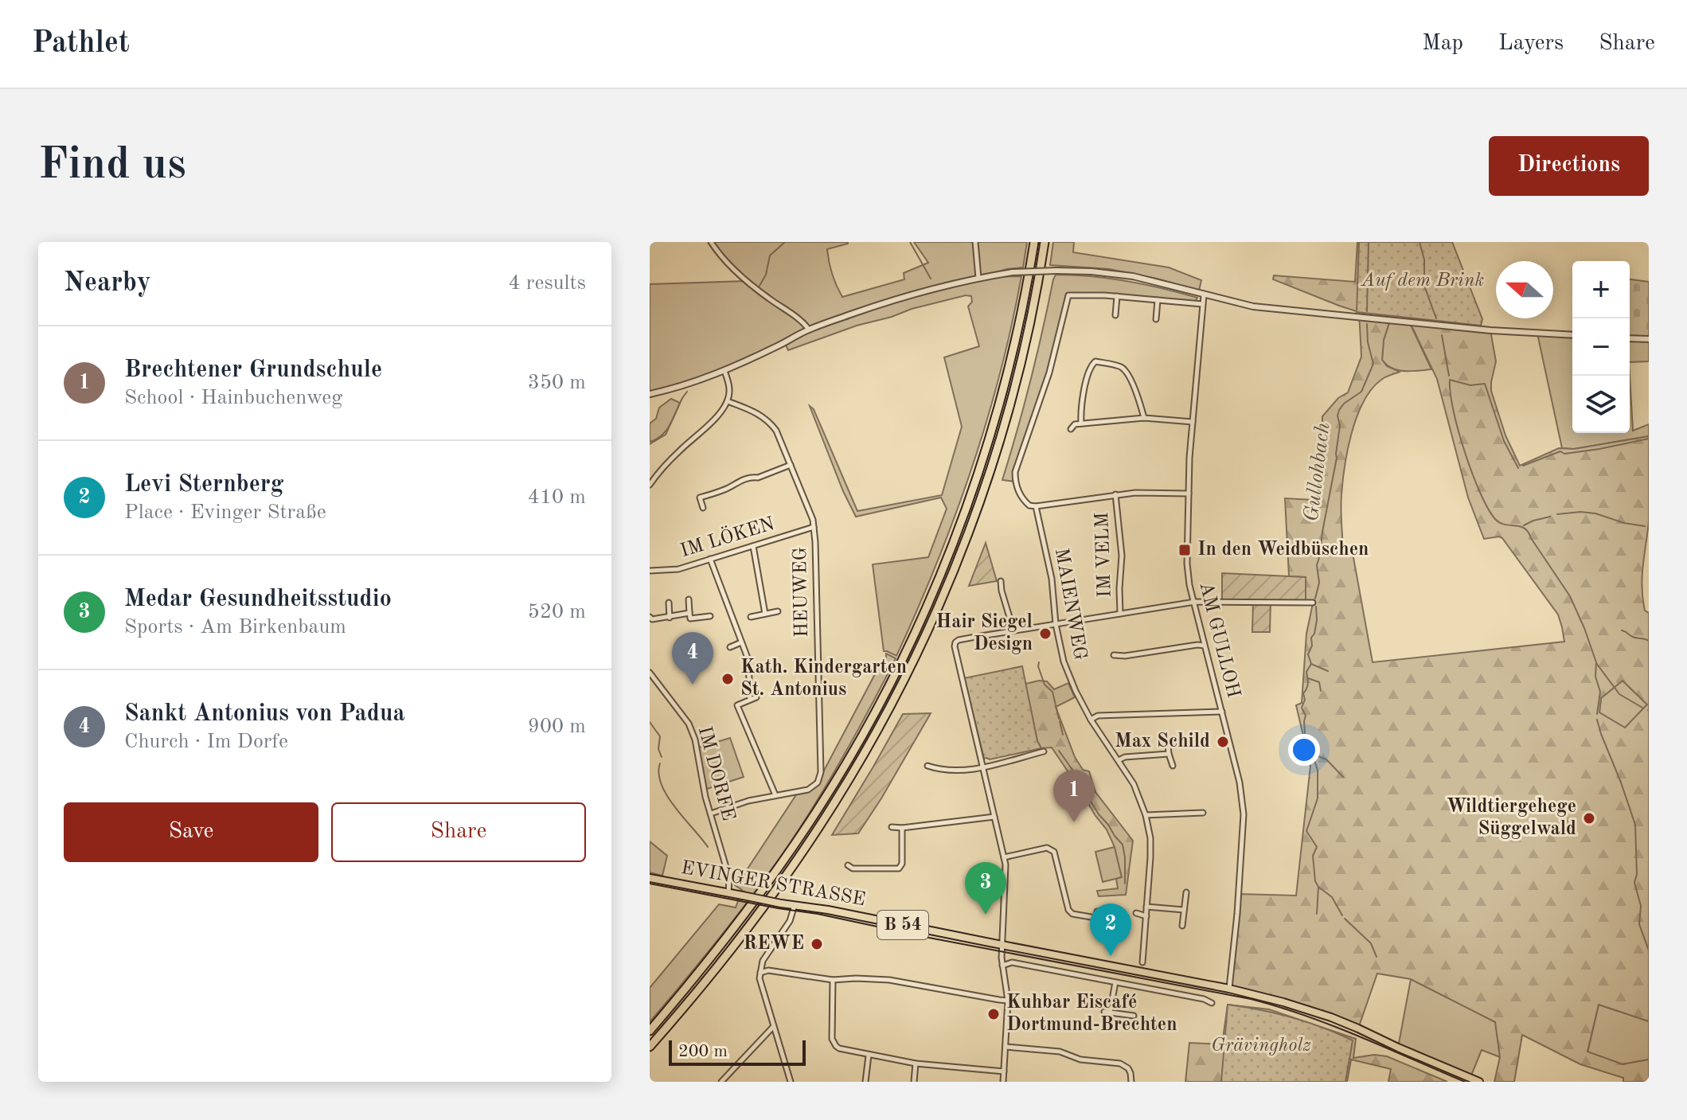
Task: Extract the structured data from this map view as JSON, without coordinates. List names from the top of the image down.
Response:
{
  "streets": {
    "main road": ["EVINGER STRASSE", "B 54"],
    "street": [
      "IM LÖKEN",
      "IM VELM",
      "HEUWEG",
      "MAIENWEG",
      "AM GULLOH",
      "IM DORFE"
    ]
  },
  "crossings": [
    ["IM LÖKEN", "HEUWEG"],
    ["HEUWEG", "IM DORFE"],
    ["AM GULLOH", "EVINGER STRASSE"],
    ["IM DORFE", "EVINGER STRASSE"]
  ],
  "water": ["Gullohbach"],
  "parks": ["Auf dem Brink", "Grävingholz"],
  "places": {
    "transit": ["In den Weidbüschen"],
    "other": [
      "Hair Siegel Design",
      "Kath. Kindergarten St. Antonius",
      "Max Schild",
      "Wildtiergehege Süggelwald",
      "REWE",
      "Kuhbar Eiscafé Dortmund-Brechten"
    ]
  },
  "scale_bar": "200 m",
  "north": "left",
  "page": {
    "header": "Pathlet",
    "nav": ["Map", "Layers", "Share"],
    "buttons": [
      "Directions",
      ["Save", "Share"]
    ],
    "title": "Find us",
    "heading": ["Nearby", "4 results"],
    "map_buttons": ["+", "−"],
    "list": [
      {
        "mark": "1",
        "name": "Brechtener Grundschule",
        "note": "School · Hainbuchenweg",
        "value": "350 m"
      },
      {
        "mark": "2",
        "name": "Levi Sternberg",
        "note": "Place · Evinger Straße",
        "value": "410 m"
      },
      {
        "mark": "3",
        "name": "Medar Gesundheitsstudio",
        "note": "Sports · Am Birkenbaum",
        "value": "520 m"
      },
      {
        "mark": "4",
        "name": "Sankt Antonius von Padua",
        "note": "Church · Im Dorfe",
        "value": "900 m"
      }
    ],
    "pins": [
      "4",
      "1",
      "3",
      "2"
    ],
    "scale": "200 m"
  }
}
